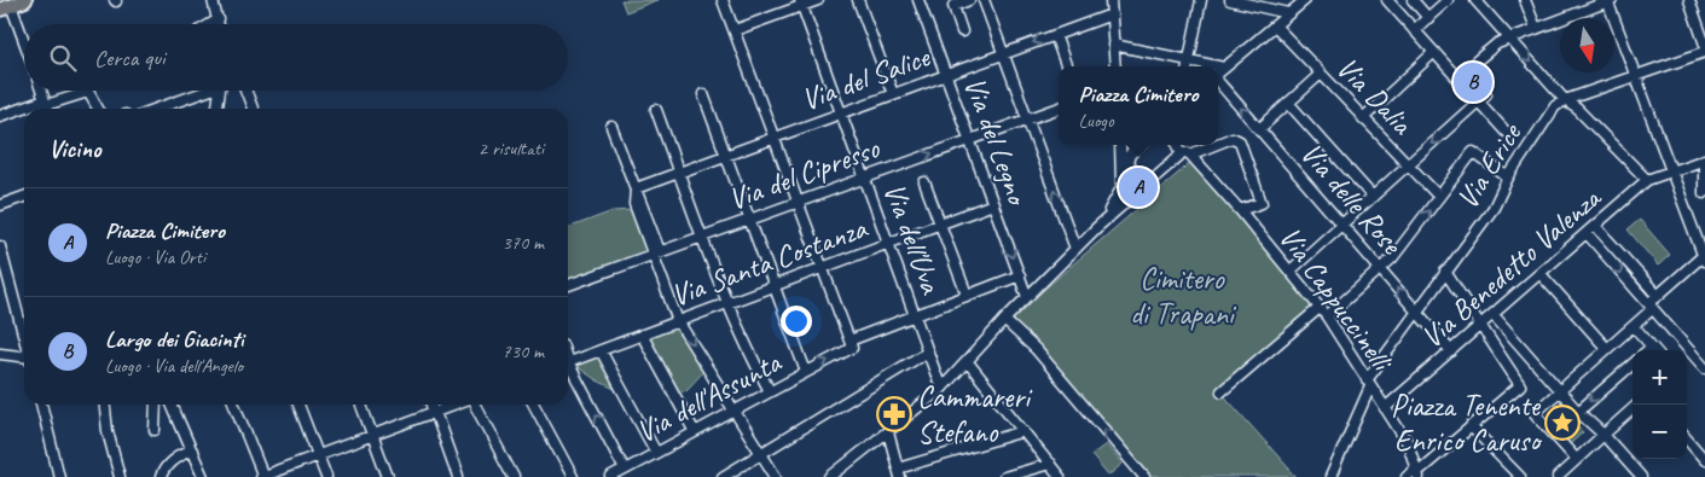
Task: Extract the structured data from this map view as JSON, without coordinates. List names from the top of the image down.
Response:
{
  "streets": {
    "street": [
      "Via del Salice",
      "Via Dalia",
      "Via del Legno",
      "Via Erice",
      "Via del Cipresso",
      "Via delle Rose",
      "Via dell'Uva",
      "Via Santa Costanza",
      "Via Benedetto Valenza",
      "Via Cappuccinelli",
      "Via dell'Assunta"
    ]
  },
  "crossings": [
    ["Via del Salice", "Via del Legno"],
    ["Via del Salice", "Via dell'Uva"],
    ["Via del Legno", "Via del Cipresso"],
    ["Via del Legno", "Via Santa Costanza"],
    ["Via del Legno", "Via dell'Assunta"],
    ["Via Erice", "Via delle Rose"],
    ["Via Erice", "Via Cappuccinelli"],
    ["Via del Cipresso", "Via dell'Uva"],
    ["Via delle Rose", "Via Benedetto Valenza"],
    ["Via dell'Uva", "Via Santa Costanza"],
    ["Via dell'Uva", "Via dell'Assunta"],
    ["Via Benedetto Valenza", "Via Cappuccinelli"]
  ],
  "parks": ["Cimitero di Trapani"],
  "places": {
    "pharmacy": ["Cammareri Stefano"],
    "place": ["Piazza Tenente Enrico Caruso"]
  },
  "north": "bottom",
  "page": {
    "search": "Cerca qui",
    "pins": ["B", "A"],
    "popup": ["Piazza Cimitero", "Luogo"],
    "heading": ["Vicino", "2 risultati"],
    "list": [
      {
        "mark": "A",
        "name": "Piazza Cimitero",
        "note": "Luogo · Via Orti",
        "value": "370 m"
      },
      {
        "mark": "B",
        "name": "Largo dei Giacinti",
        "note": "Luogo · Via dell'Angelo",
        "value": "730 m"
      }
    ],
    "map_buttons": ["+", "−"]
  }
}
